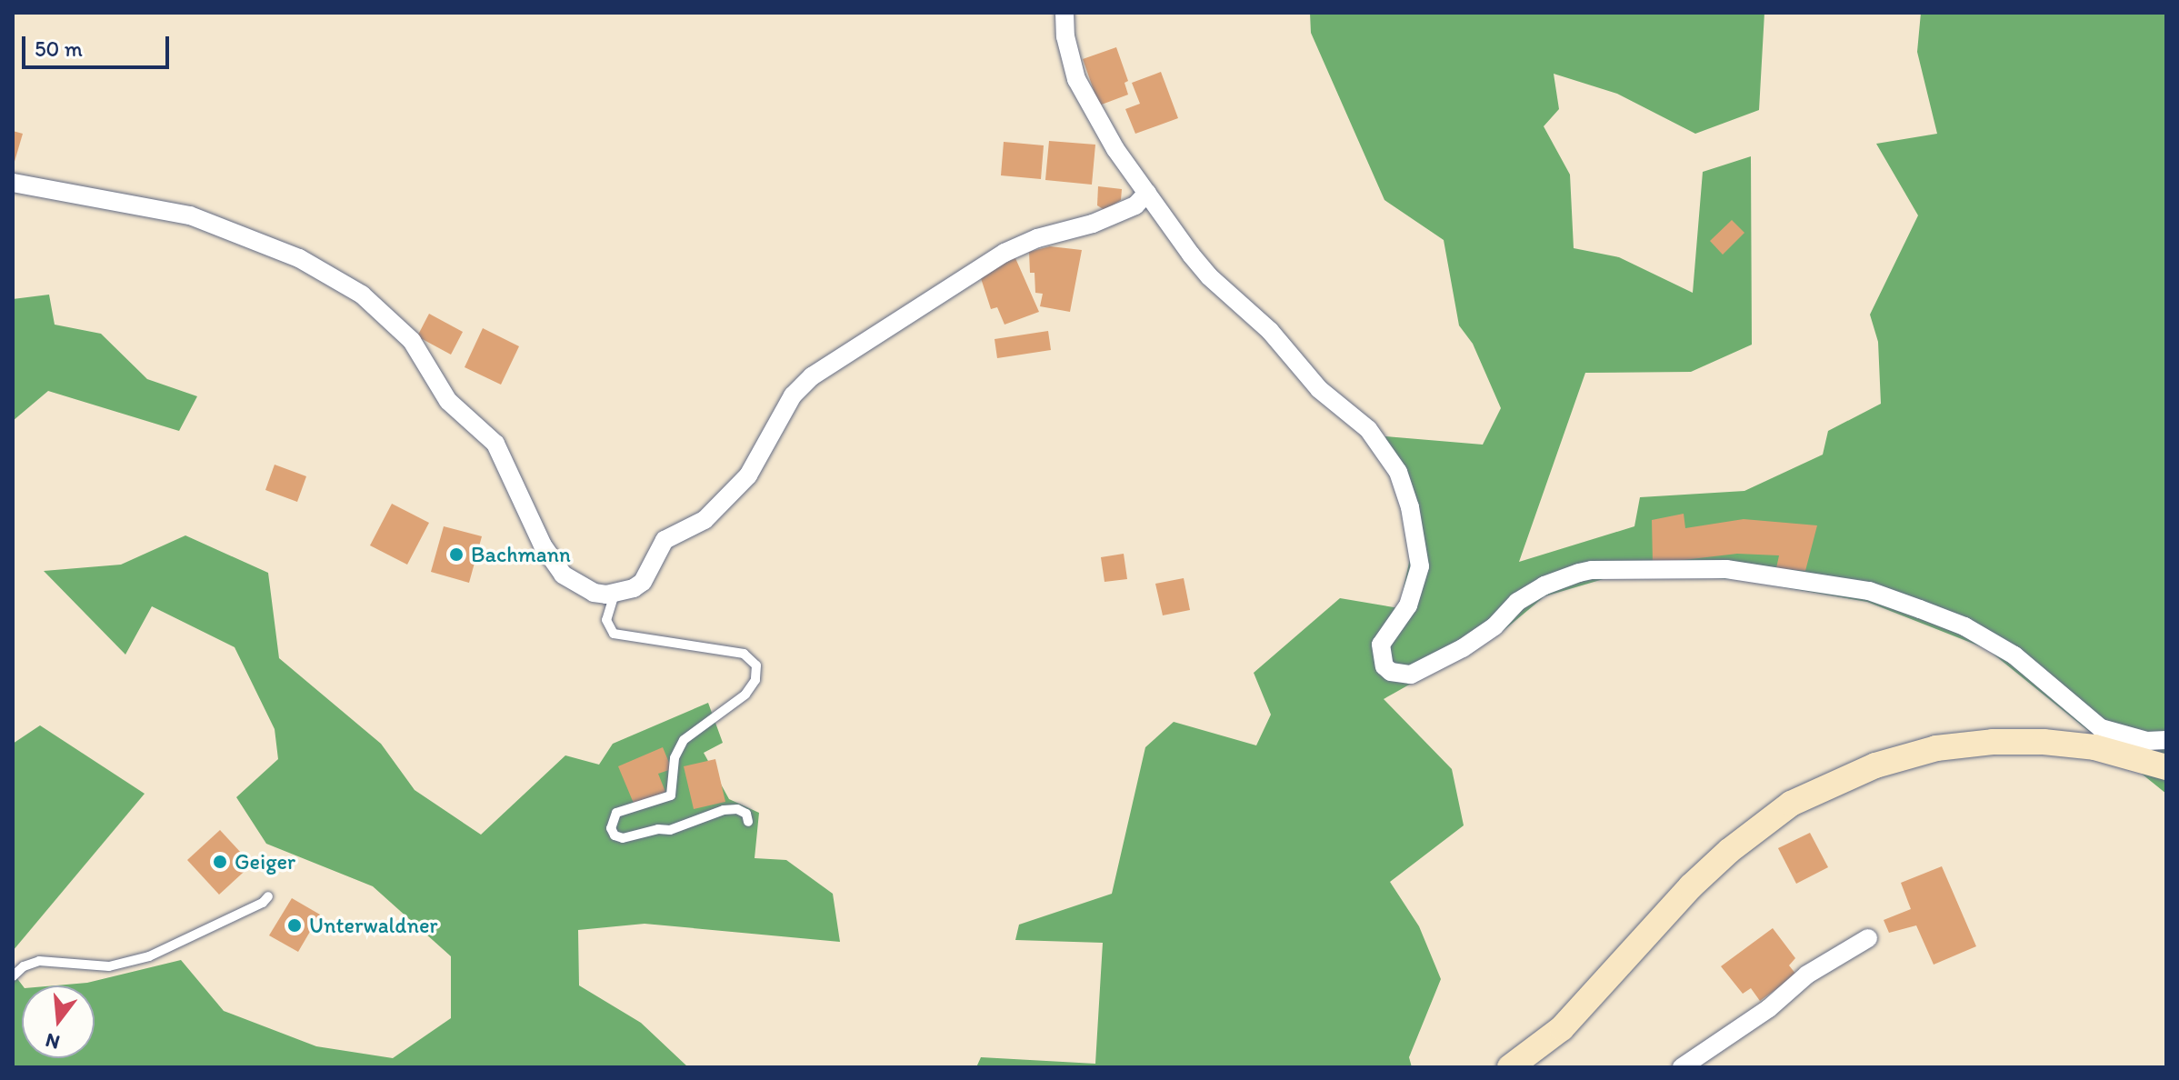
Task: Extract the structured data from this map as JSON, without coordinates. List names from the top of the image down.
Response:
{
  "places": ["Bachmann", "Geiger", "Unterwaldner"],
  "scale_bar": "50 m",
  "north": "bottom"
}
